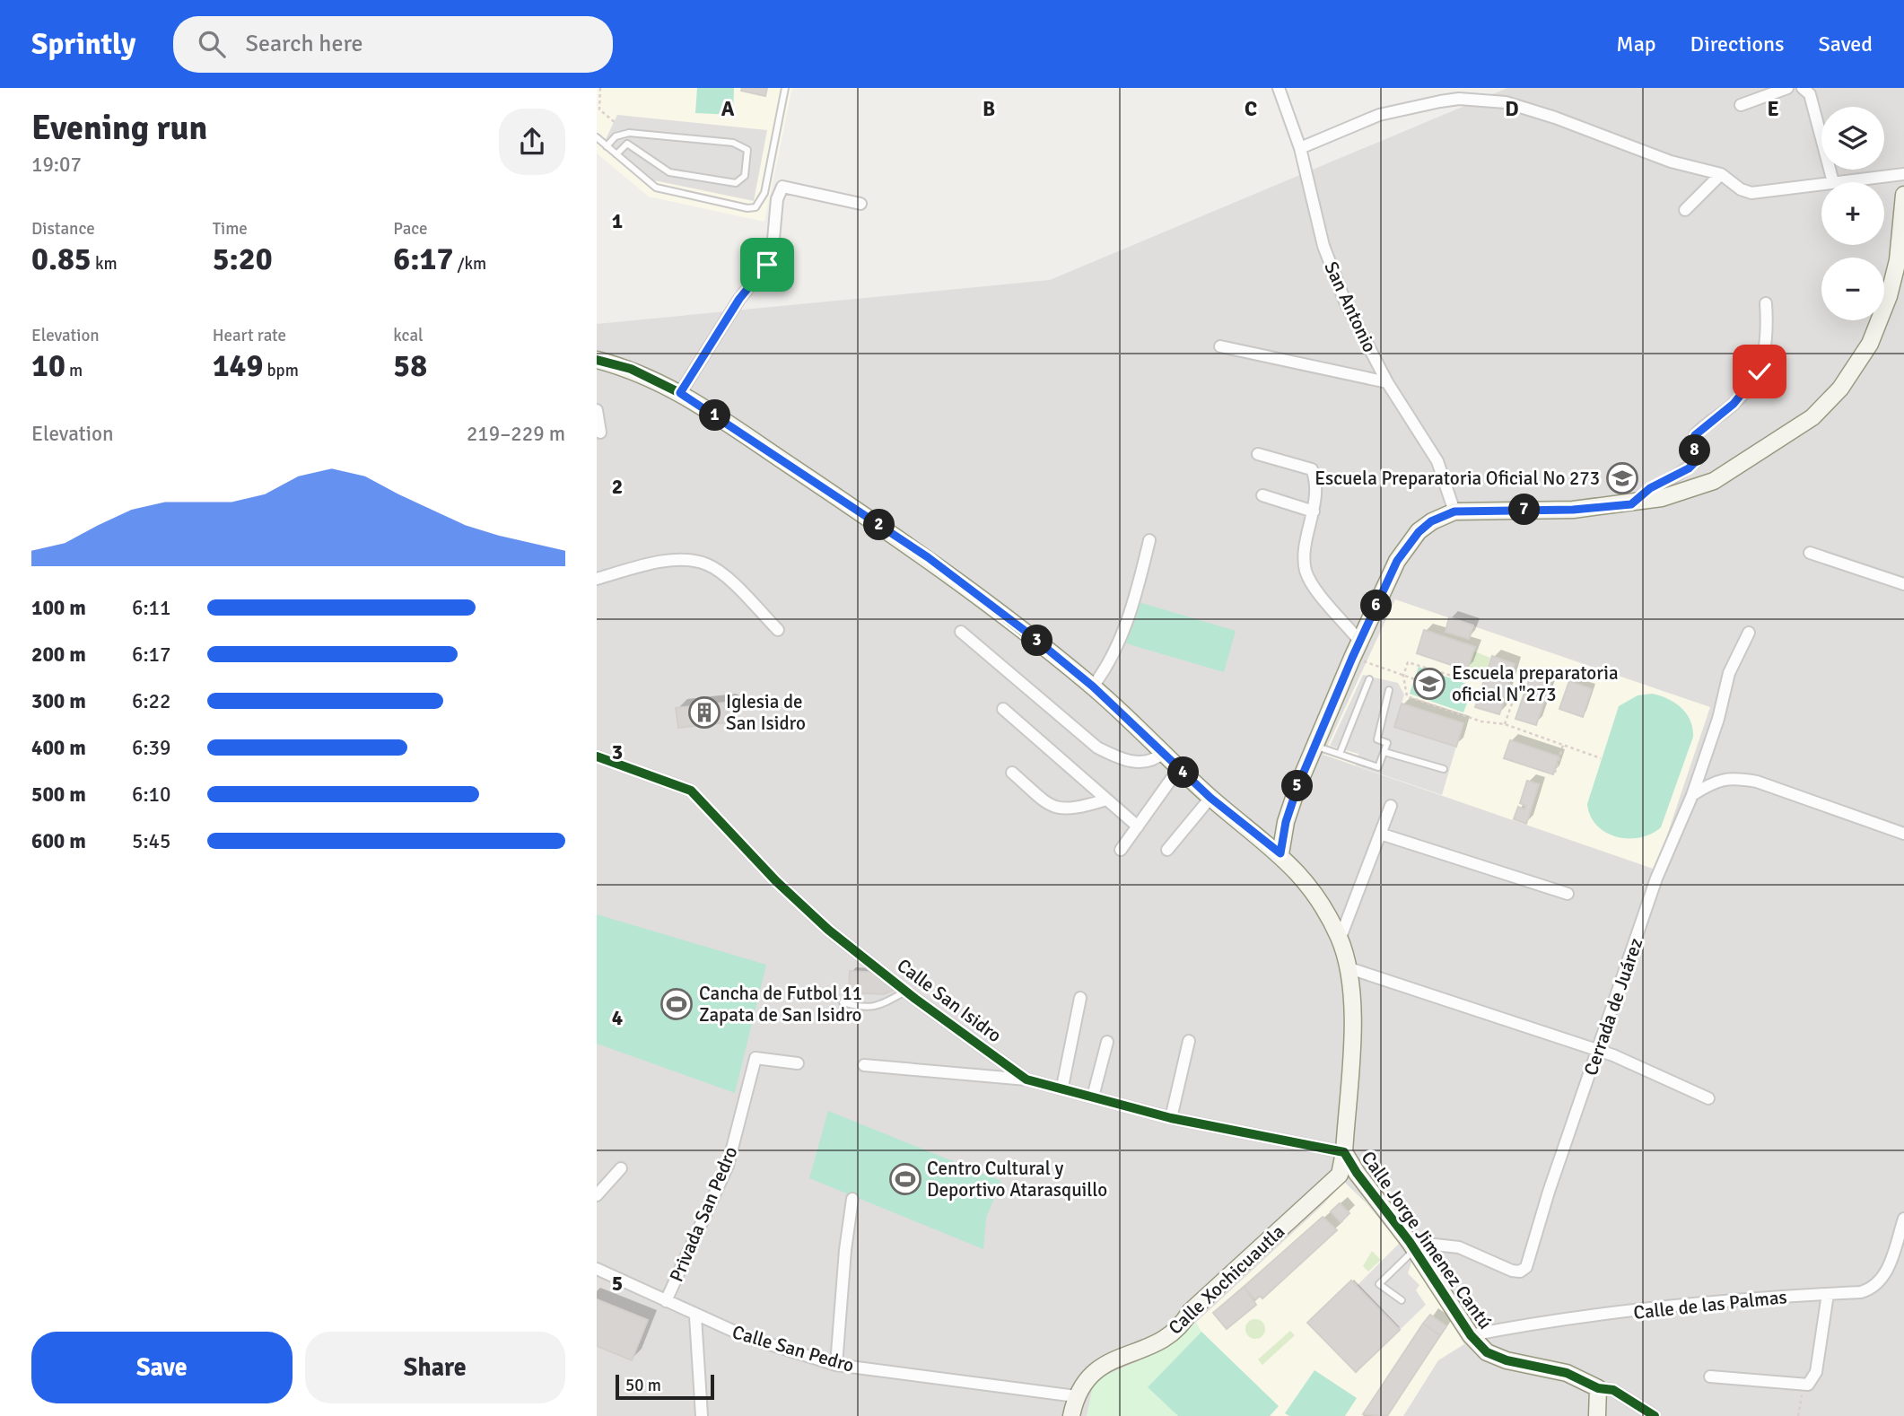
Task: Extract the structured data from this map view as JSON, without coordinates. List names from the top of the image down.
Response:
{
  "streets": {
    "main road": ["Calle Jorge Jimenez Cantú", "Calle Xochicuautla"],
    "street": [
      "San Antonio",
      "Calle San Isidro",
      "Cerrada de Juárez",
      "Privada San Pedro",
      "Calle de las Palmas",
      "Calle San Pedro"
    ]
  },
  "crossings": [
    ["Calle San Isidro", "Calle Jorge Jimenez Cantú"],
    ["Calle San Isidro", "Calle Xochicuautla"],
    ["Cerrada de Juárez", "Calle Jorge Jimenez Cantú"],
    ["Privada San Pedro", "Calle San Pedro"],
    ["Calle Jorge Jimenez Cantú", "Calle Xochicuautla"],
    ["Calle Jorge Jimenez Cantú", "Calle de las Palmas"],
    ["Calle Xochicuautla", "Calle San Pedro"]
  ],
  "places": {
    "school or university": ["Escuela Preparatoria Oficial No 273", "Escuela preparatoria oficial N\"273"],
    "building": ["Iglesia de San Isidro"],
    "sports": ["Cancha de Futbol 11 Zapata de San Isidro", "Centro Cultural y Deportivo Atarasquillo"]
  },
  "scale_bar": "50 m",
  "page": {
    "header": "Sprintly",
    "search": "Search here",
    "nav": ["Map", "Directions", "Saved"],
    "heading": ["Evening run", "19:07"],
    "map_buttons": ["+", "−"],
    "stats": [
      ["Distance", "0.85 km"],
      ["Time", "5:20"],
      ["Pace", "6:17 /km"],
      ["Elevation", "10 m"],
      ["Heart rate", "149 bpm"],
      ["kcal", "58"]
    ],
    "pins": [
      "1",
      "8",
      "7",
      "2",
      "6",
      "3",
      "4",
      "5"
    ],
    "chart": ["Elevation", "219–229 m"],
    "list": [
      {
        "name": "100 m",
        "note": "6:11"
      },
      {
        "name": "200 m",
        "note": "6:17"
      },
      {
        "name": "300 m",
        "note": "6:22"
      },
      {
        "name": "400 m",
        "note": "6:39"
      },
      {
        "name": "500 m",
        "note": "6:10"
      },
      {
        "name": "600 m",
        "note": "5:45"
      }
    ],
    "buttons": ["Save", "Share"],
    "scale": "50 m"
  },
  "grid": {
    "columns": [
      "A",
      "B",
      "C",
      "D",
      "E"
    ],
    "rows": [
      "1",
      "2",
      "3",
      "4",
      "5"
    ]
  }
}
